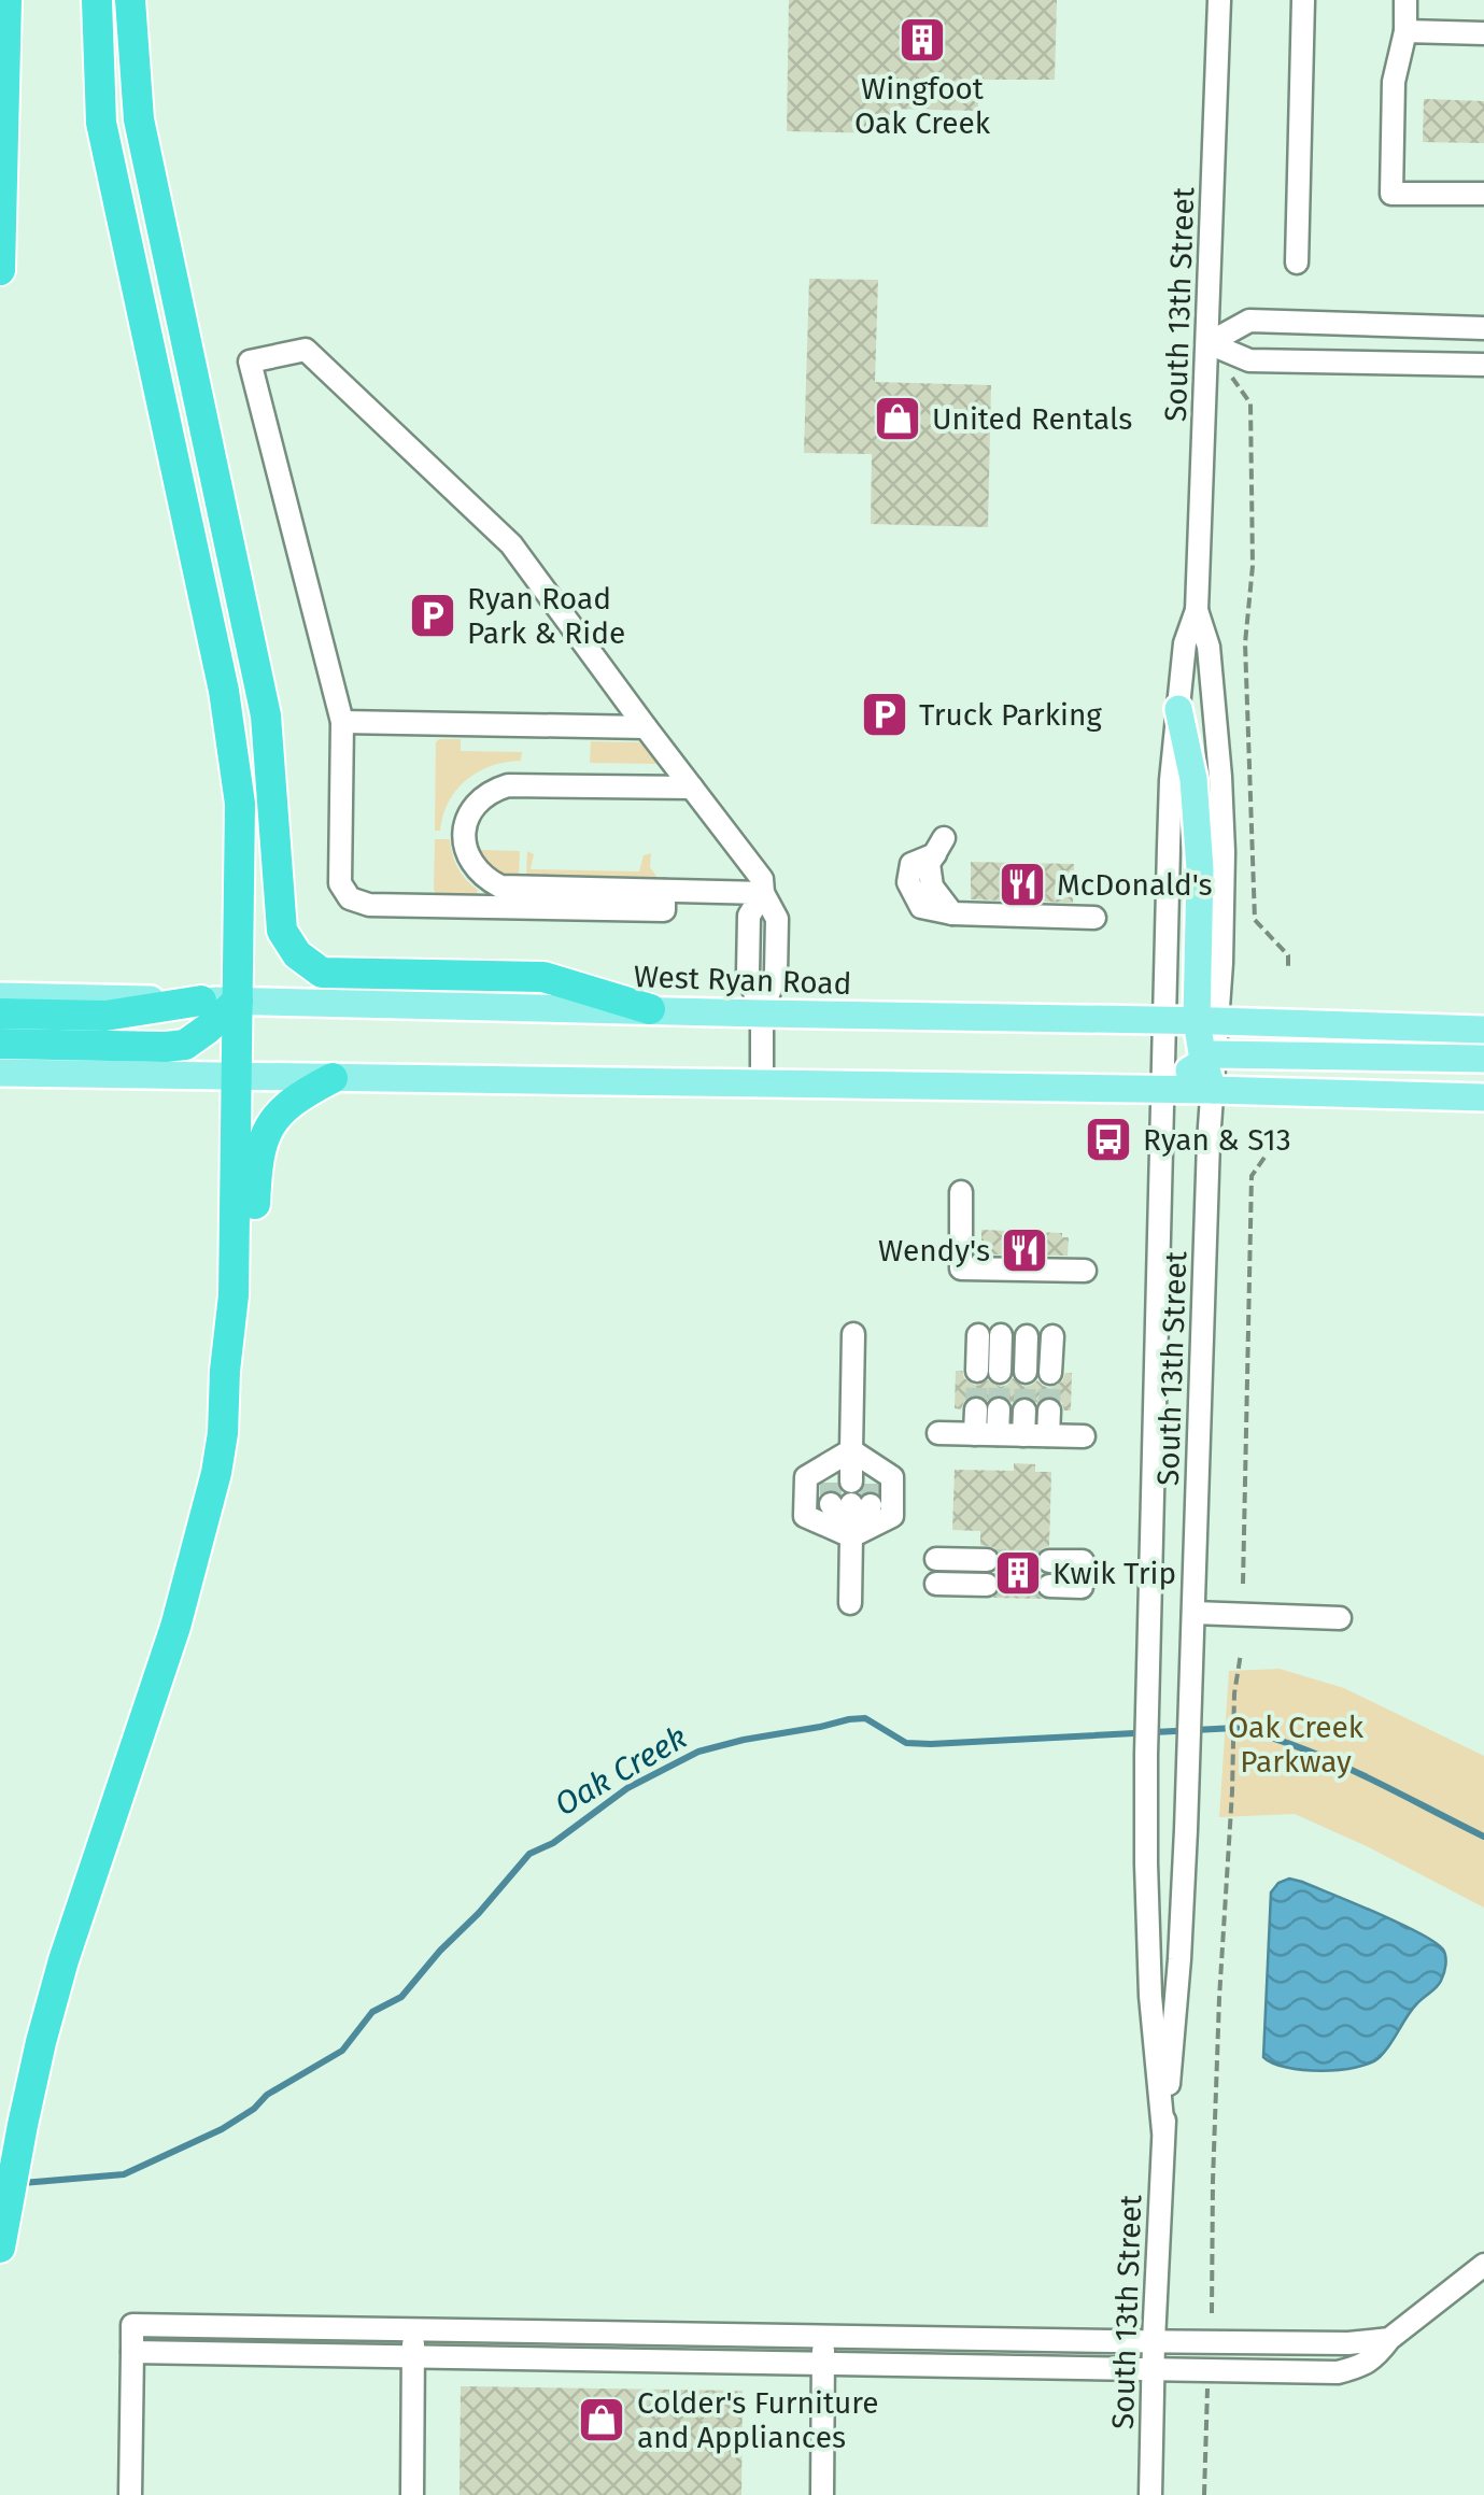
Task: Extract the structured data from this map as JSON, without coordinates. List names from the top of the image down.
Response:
{
  "streets": {
    "main road": ["West Ryan Road"],
    "street": ["South 13th Street"]
  },
  "crossings": [
    ["South 13th Street", "West Ryan Road"]
  ],
  "water": ["Oak Creek"],
  "parks": ["Oak Creek Parkway"],
  "places": {
    "building": ["Wingfoot Oak Creek", "Kwik Trip"],
    "shop": ["United Rentals", "Colder's Furniture and Appliances"],
    "parking": ["Ryan Road Park & Ride", "Truck Parking"],
    "restaurant": ["McDonald's", "Wendy's"],
    "bus stop": ["Ryan & S13"]
  }
}
